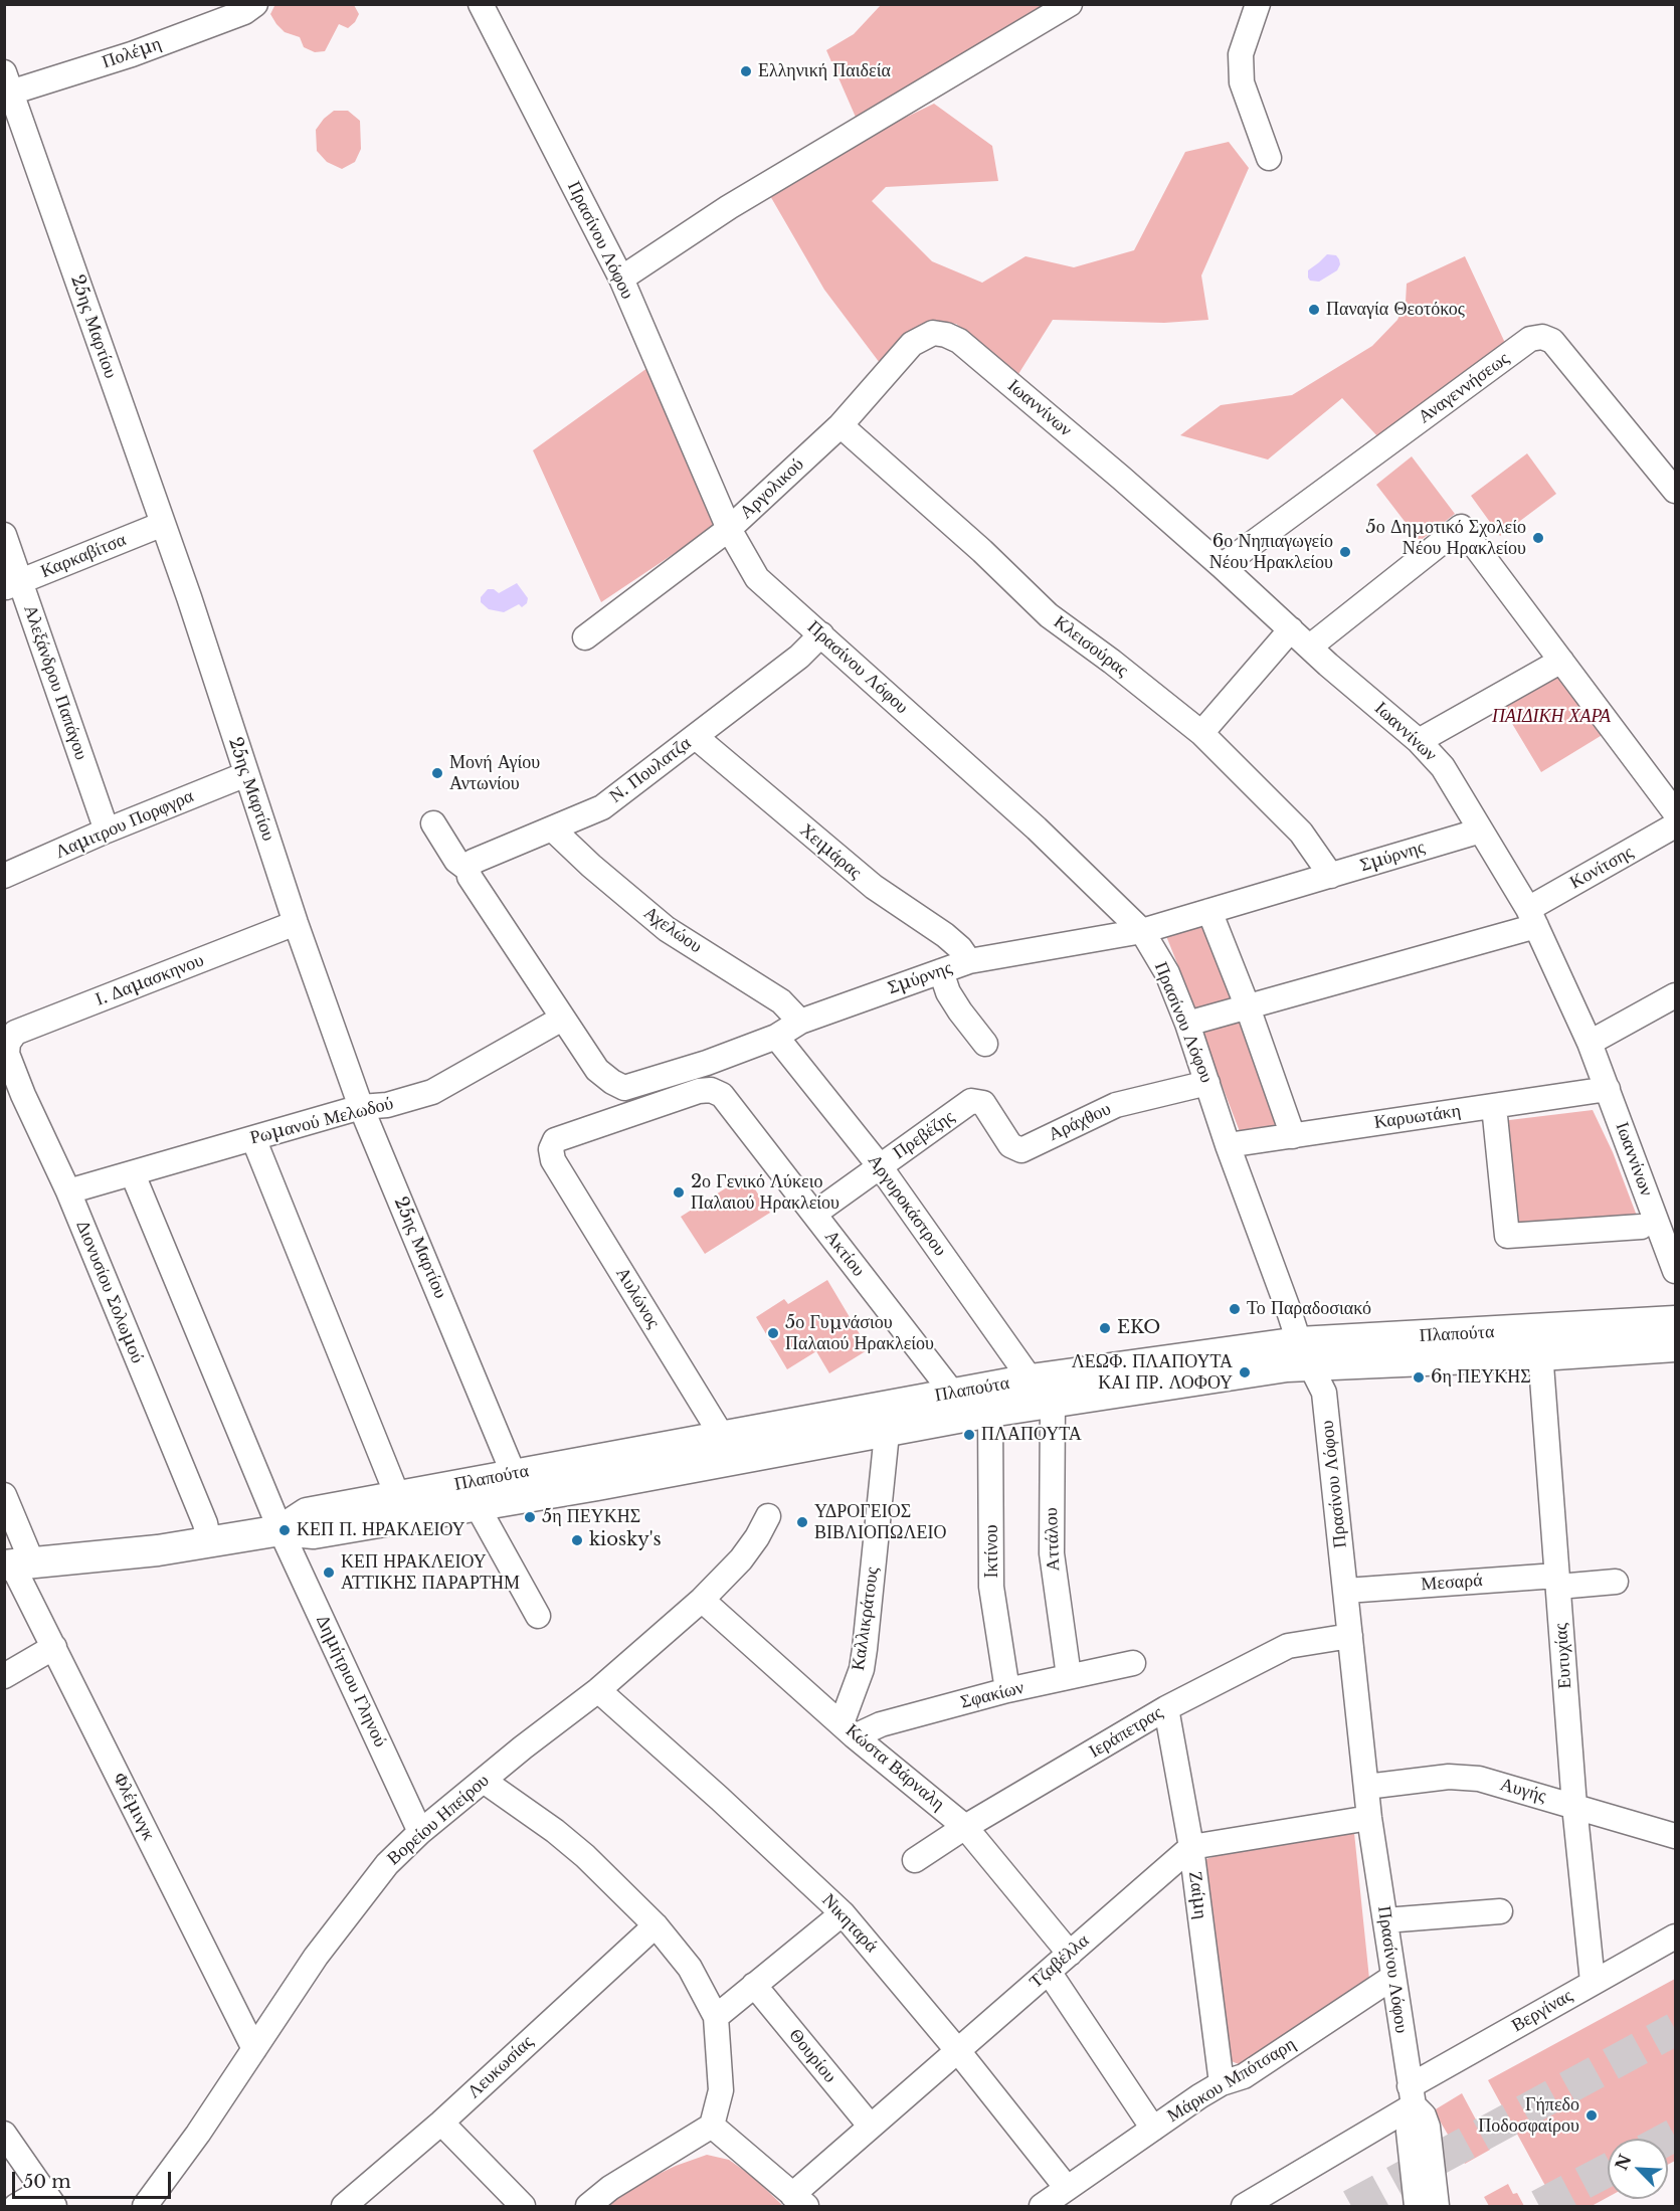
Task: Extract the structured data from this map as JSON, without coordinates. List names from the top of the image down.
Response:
{
  "streets": {
    "main road": ["Πλαπούτα"],
    "street": [
      "Πολέμη",
      "Πρασίνου Λόφου",
      "25ης Μαρτίου",
      "Αναγεννήσεως",
      "Ιωαννίνων",
      "Αργολικού",
      "Καρκαβίτσα",
      "Κλεισούρας",
      "Αλεξάνδρου Παπάγου",
      "Ν. Πουλατζα",
      "Λαμιτρου Πορφγρα",
      "Χειμάρας",
      "Σμύρνης",
      "Κονίτσης",
      "Αχελώου",
      "Ι. Δαμασκηνου",
      "Καρυωτάκη",
      "Ρωμανού Μελωδού",
      "Αράχθου",
      "Πρεβέζης",
      "Αργυροκάστρου",
      "Ακτίου",
      "Διονυσίου Σολωμού",
      "Αυλώνος",
      "Αττάλου",
      "Ικτίνου",
      "Μεσαρά",
      "Καλλικράτους",
      "Ευτυχίας",
      "Δημήτριου Γληνού",
      "Σφακίων",
      "Ιεράπετρας",
      "Κώστα Βάρναλη",
      "Αυγής",
      "Φλέμινγκ",
      "Βορείου Ηπείρου",
      "Ζαίμη",
      "Νικηταρά",
      "Τζαβέλλα",
      "Βεργίνας",
      "Θουρίου",
      "Λευκωσίας",
      "Μάρκου Μπότσαρη"
    ]
  },
  "crossings": [
    ["Πολέμη", "25ης Μαρτίου"],
    ["Πρασίνου Λόφου", "Αργολικού"],
    ["Πρασίνου Λόφου", "Ν. Πουλατζα"],
    ["Πρασίνου Λόφου", "Σμύρνης"],
    ["Πρασίνου Λόφου", "Κονίτσης"],
    ["Πρασίνου Λόφου", "Καρυωτάκη"],
    ["Πρασίνου Λόφου", "Αράχθου"],
    ["Πρασίνου Λόφου", "Πλαπούτα"],
    ["Πρασίνου Λόφου", "Μεσαρά"],
    ["Πρασίνου Λόφου", "Ιεράπετρας"],
    ["Πρασίνου Λόφου", "Αυγής"],
    ["Πρασίνου Λόφου", "Βεργίνας"],
    ["Πρασίνου Λόφου", "Μάρκου Μπότσαρη"],
    ["25ης Μαρτίου", "Καρκαβίτσα"],
    ["25ης Μαρτίου", "Λαμιτρου Πορφγρα"],
    ["25ης Μαρτίου", "Ι. Δαμασκηνου"],
    ["25ης Μαρτίου", "Ρωμανού Μελωδού"],
    ["25ης Μαρτίου", "Πλαπούτα"],
    ["Αναγεννήσεως", "Ιωαννίνων"],
    ["Ιωαννίνων", "Αργολικού"],
    ["Ιωαννίνων", "Σμύρνης"],
    ["Ιωαννίνων", "Κονίτσης"],
    ["Ιωαννίνων", "Καρυωτάκη"],
    ["Αργολικού", "Κλεισούρας"],
    ["Καρκαβίτσα", "Αλεξάνδρου Παπάγου"],
    ["Κλεισούρας", "Σμύρνης"],
    ["Αλεξάνδρου Παπάγου", "Λαμιτρου Πορφγρα"],
    ["Ν. Πουλατζα", "Χειμάρας"],
    ["Ν. Πουλατζα", "Αχελώου"],
    ["Χειμάρας", "Σμύρνης"],
    ["Σμύρνης", "Αχελώου"],
    ["Σμύρνης", "Αργυροκάστρου"],
    ["Ι. Δαμασκηνου", "Διονυσίου Σολωμού"],
    ["Ρωμανού Μελωδού", "Διονυσίου Σολωμού"],
    ["Ρωμανού Μελωδού", "Δημήτριου Γληνού"],
    ["Αράχθου", "Πρεβέζης"],
    ["Πρεβέζης", "Αργυροκάστρου"],
    ["Πρεβέζης", "Ακτίου"],
    ["Αργυροκάστρου", "Πλαπούτα"],
    ["Ακτίου", "Αυλώνος"],
    ["Ακτίου", "Πλαπούτα"],
    ["Διονυσίου Σολωμού", "Πλαπούτα"],
    ["Αυλώνος", "Πλαπούτα"],
    ["Πλαπούτα", "Αττάλου"],
    ["Πλαπούτα", "Ικτίνου"],
    ["Πλαπούτα", "Καλλικράτους"],
    ["Πλαπούτα", "Ευτυχίας"],
    ["Πλαπούτα", "Δημήτριου Γληνού"],
    ["Πλαπούτα", "Φλέμινγκ"],
    ["Αττάλου", "Σφακίων"],
    ["Ικτίνου", "Σφακίων"],
    ["Μεσαρά", "Ευτυχίας"],
    ["Καλλικράτους", "Σφακίων"],
    ["Καλλικράτους", "Κώστα Βάρναλη"],
    ["Ευτυχίας", "Αυγής"],
    ["Ευτυχίας", "Βεργίνας"],
    ["Δημήτριου Γληνού", "Βορείου Ηπείρου"],
    ["Σφακίων", "Κώστα Βάρναλη"],
    ["Ιεράπετρας", "Κώστα Βάρναλη"],
    ["Ιεράπετρας", "Ζαίμη"],
    ["Κώστα Βάρναλη", "Βορείου Ηπείρου"],
    ["Κώστα Βάρναλη", "Τζαβέλλα"],
    ["Φλέμινγκ", "Βορείου Ηπείρου"],
    ["Βορείου Ηπείρου", "Νικηταρά"],
    ["Ζαίμη", "Τζαβέλλα"],
    ["Ζαίμη", "Μάρκου Μπότσαρη"],
    ["Νικηταρά", "Τζαβέλλα"],
    ["Νικηταρά", "Μάρκου Μπότσαρη"],
    ["Τζαβέλλα", "Θουρίου"]
  ],
  "parks": ["ΠΑΙΔΙΚΗ ΧΑΡΑ"],
  "places": [
    "Ελληνική Παιδεία",
    "Παναγία Θεοτόκος",
    "5ο Δημοτικό Σχολείο Νέου Ηρακλείου",
    "6ο Νηπιαγωγείο Νέου Ηρακλείου",
    "Μονή Αγίου Αντωνίου",
    "2ο Γενικό Λύκειο Παλαιού Ηρακλείου",
    "Το Παραδοσιακό",
    "EKO",
    "5ο Γυμνάσιου Παλαιού Ηρακλείου",
    "ΛΕΩΦ. ΠΛΑΠΟΥΤΑ ΚΑΙ ΠΡ. ΛΟΦΟΥ",
    "6η ΠΕΥΚΗΣ",
    "ΠΛΑΠΟΥΤΑ",
    "5η ΠΕΥΚΗΣ",
    "ΥΔΡΟΓΕΙΟΣ ΒΙΒΛΙΟΠΩΛΕΙΟ",
    "ΚΕΠ Π. ΗΡΑΚΛΕΙΟΥ",
    "kiosky's",
    "ΚΕΠ ΗΡΑΚΛΕΙΟΥ ΑΤΤΙΚΗΣ ΠΑΡΑΡΤΗΜ",
    "Γήπεδο Ποδοσφαίρου"
  ],
  "scale_bar": "50 m",
  "north": "top left"
}
